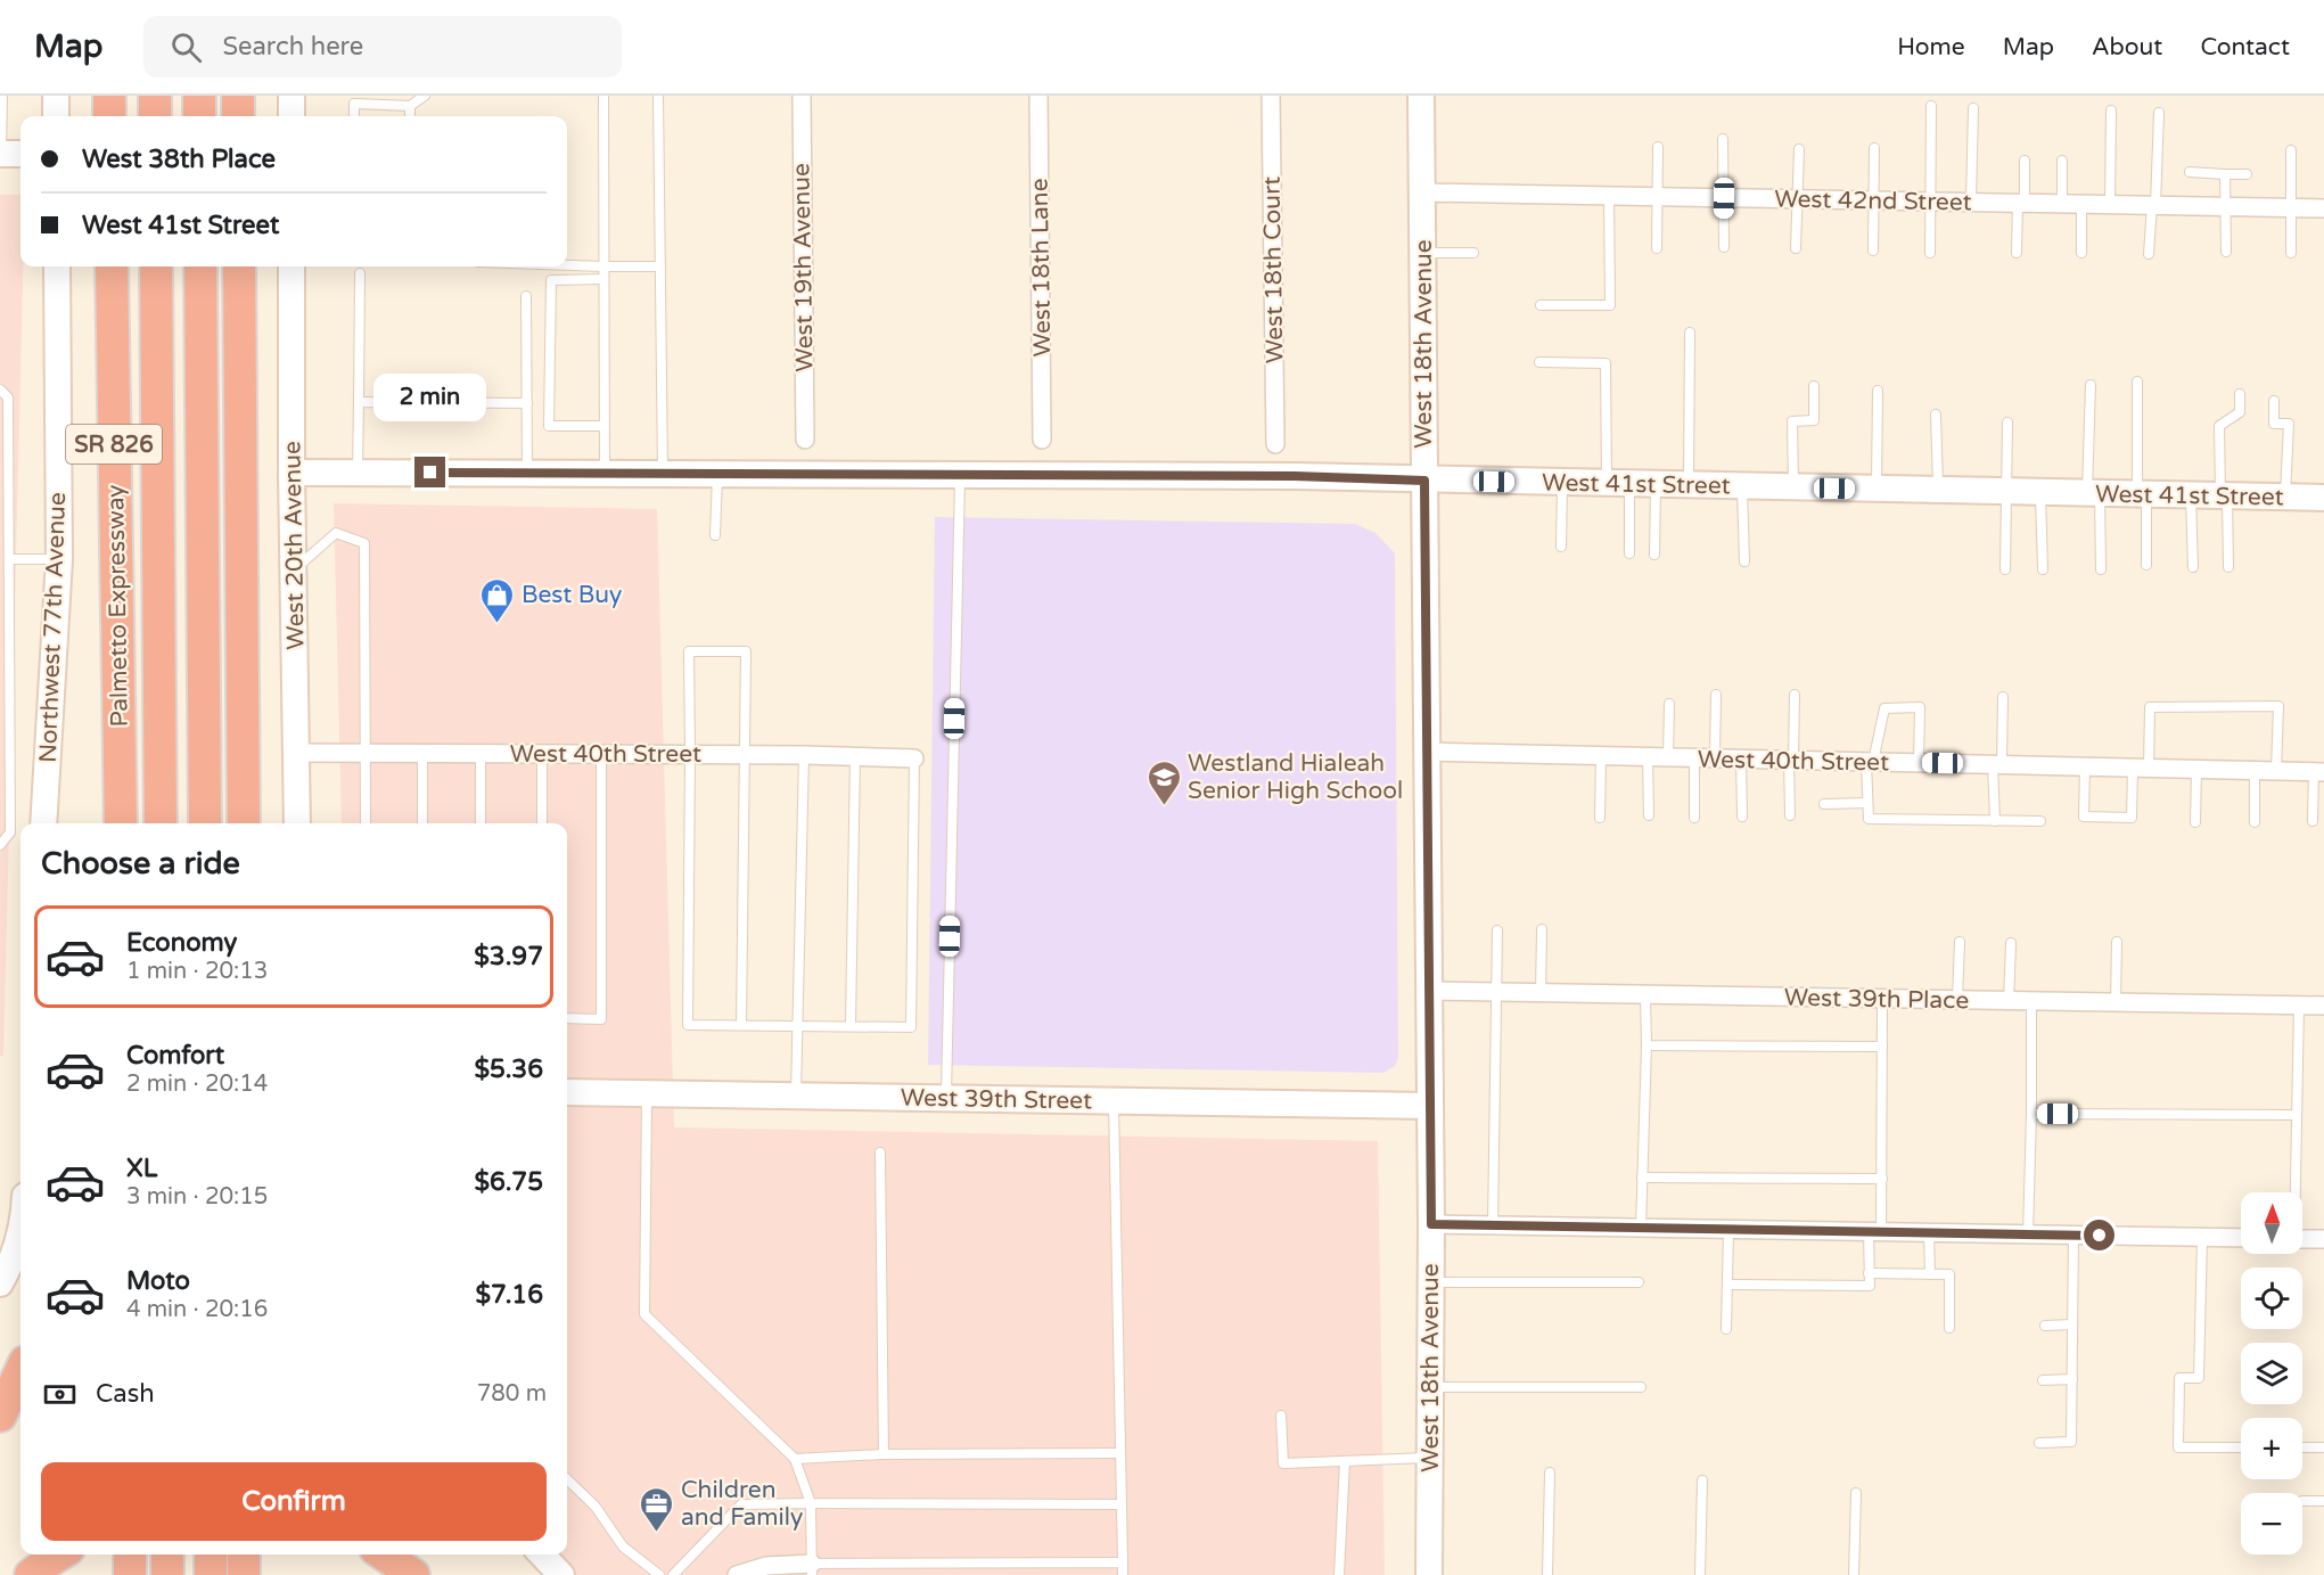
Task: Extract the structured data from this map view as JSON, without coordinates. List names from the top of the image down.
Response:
{
  "streets": {
    "highway": ["SR 826", "Palmetto Expressway"],
    "street": [
      "West 42nd Street",
      "West 19th Avenue",
      "West 18th Lane",
      "West 18th Court",
      "West 18th Avenue",
      "West 41st Street",
      "West 20th Avenue",
      "Northwest 77th Avenue",
      "West 40th Street",
      "West 39th Place",
      "West 39th Street"
    ]
  },
  "crossings": [
    ["West 42nd Street", "West 18th Avenue"],
    ["West 18th Avenue", "West 41st Street"],
    ["West 18th Avenue", "West 40th Street"],
    ["West 18th Avenue", "West 39th Place"],
    ["West 18th Avenue", "West 39th Street"],
    ["West 41st Street", "West 20th Avenue"],
    ["West 20th Avenue", "West 40th Street"]
  ],
  "places": {
    "shop": ["Best Buy"],
    "school or university": ["Westland Hialeah Senior High School"],
    "office": ["Children and Family"]
  },
  "north": "top",
  "page": {
    "header": "Map",
    "search": "Search here",
    "nav": [
      "Home",
      "Map",
      "About",
      "Contact"
    ],
    "banner": ["West 38th Place", "West 41st Street"],
    "bubble": "2 min",
    "heading": "Choose a ride",
    "list": [
      {
        "name": "Economy",
        "note": "1 min · 20:13",
        "value": "$3.97"
      },
      {
        "name": "Comfort",
        "note": "2 min · 20:14",
        "value": "$5.36"
      },
      {
        "name": "XL",
        "note": "3 min · 20:15",
        "value": "$6.75"
      },
      {
        "name": "Moto",
        "note": "4 min · 20:16",
        "value": "$7.16"
      }
    ],
    "map_buttons": ["+", "−"],
    "pay": ["Cash", "780 m"],
    "buttons": "Confirm"
  }
}
